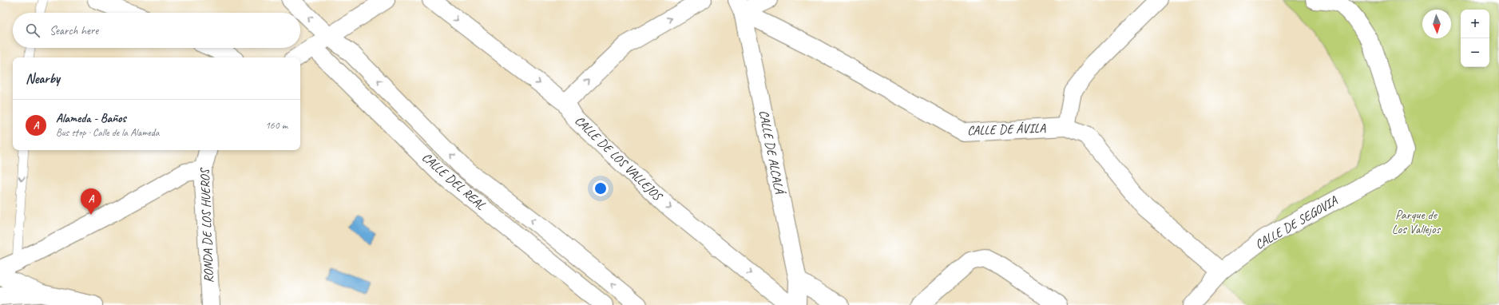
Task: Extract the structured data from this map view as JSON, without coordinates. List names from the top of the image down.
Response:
{
  "streets": {
    "street": [
      "CALLE DE ÁVILA",
      "CALLE DE ALCALÁ",
      "CALLE DE LOS VALLEJOS",
      "CALLE DEL REAL",
      "CALLE DE SEGOVIA",
      "RONDA DE LOS HUEROS"
    ]
  },
  "crossings": [
    ["CALLE DE ÁVILA", "CALLE DE ALCALÁ"],
    ["CALLE DE ÁVILA", "CALLE DE SEGOVIA"]
  ],
  "parks": ["Parque de Los Vallejos"],
  "north": "bottom",
  "page": {
    "map_buttons": ["+", "−"],
    "search": "Search here",
    "heading": "Nearby",
    "list": [
      {
        "mark": "A",
        "name": "Alameda - Baños",
        "note": "Bus stop · Calle de la Alameda",
        "value": "160 m"
      }
    ],
    "pins": "A"
  }
}
